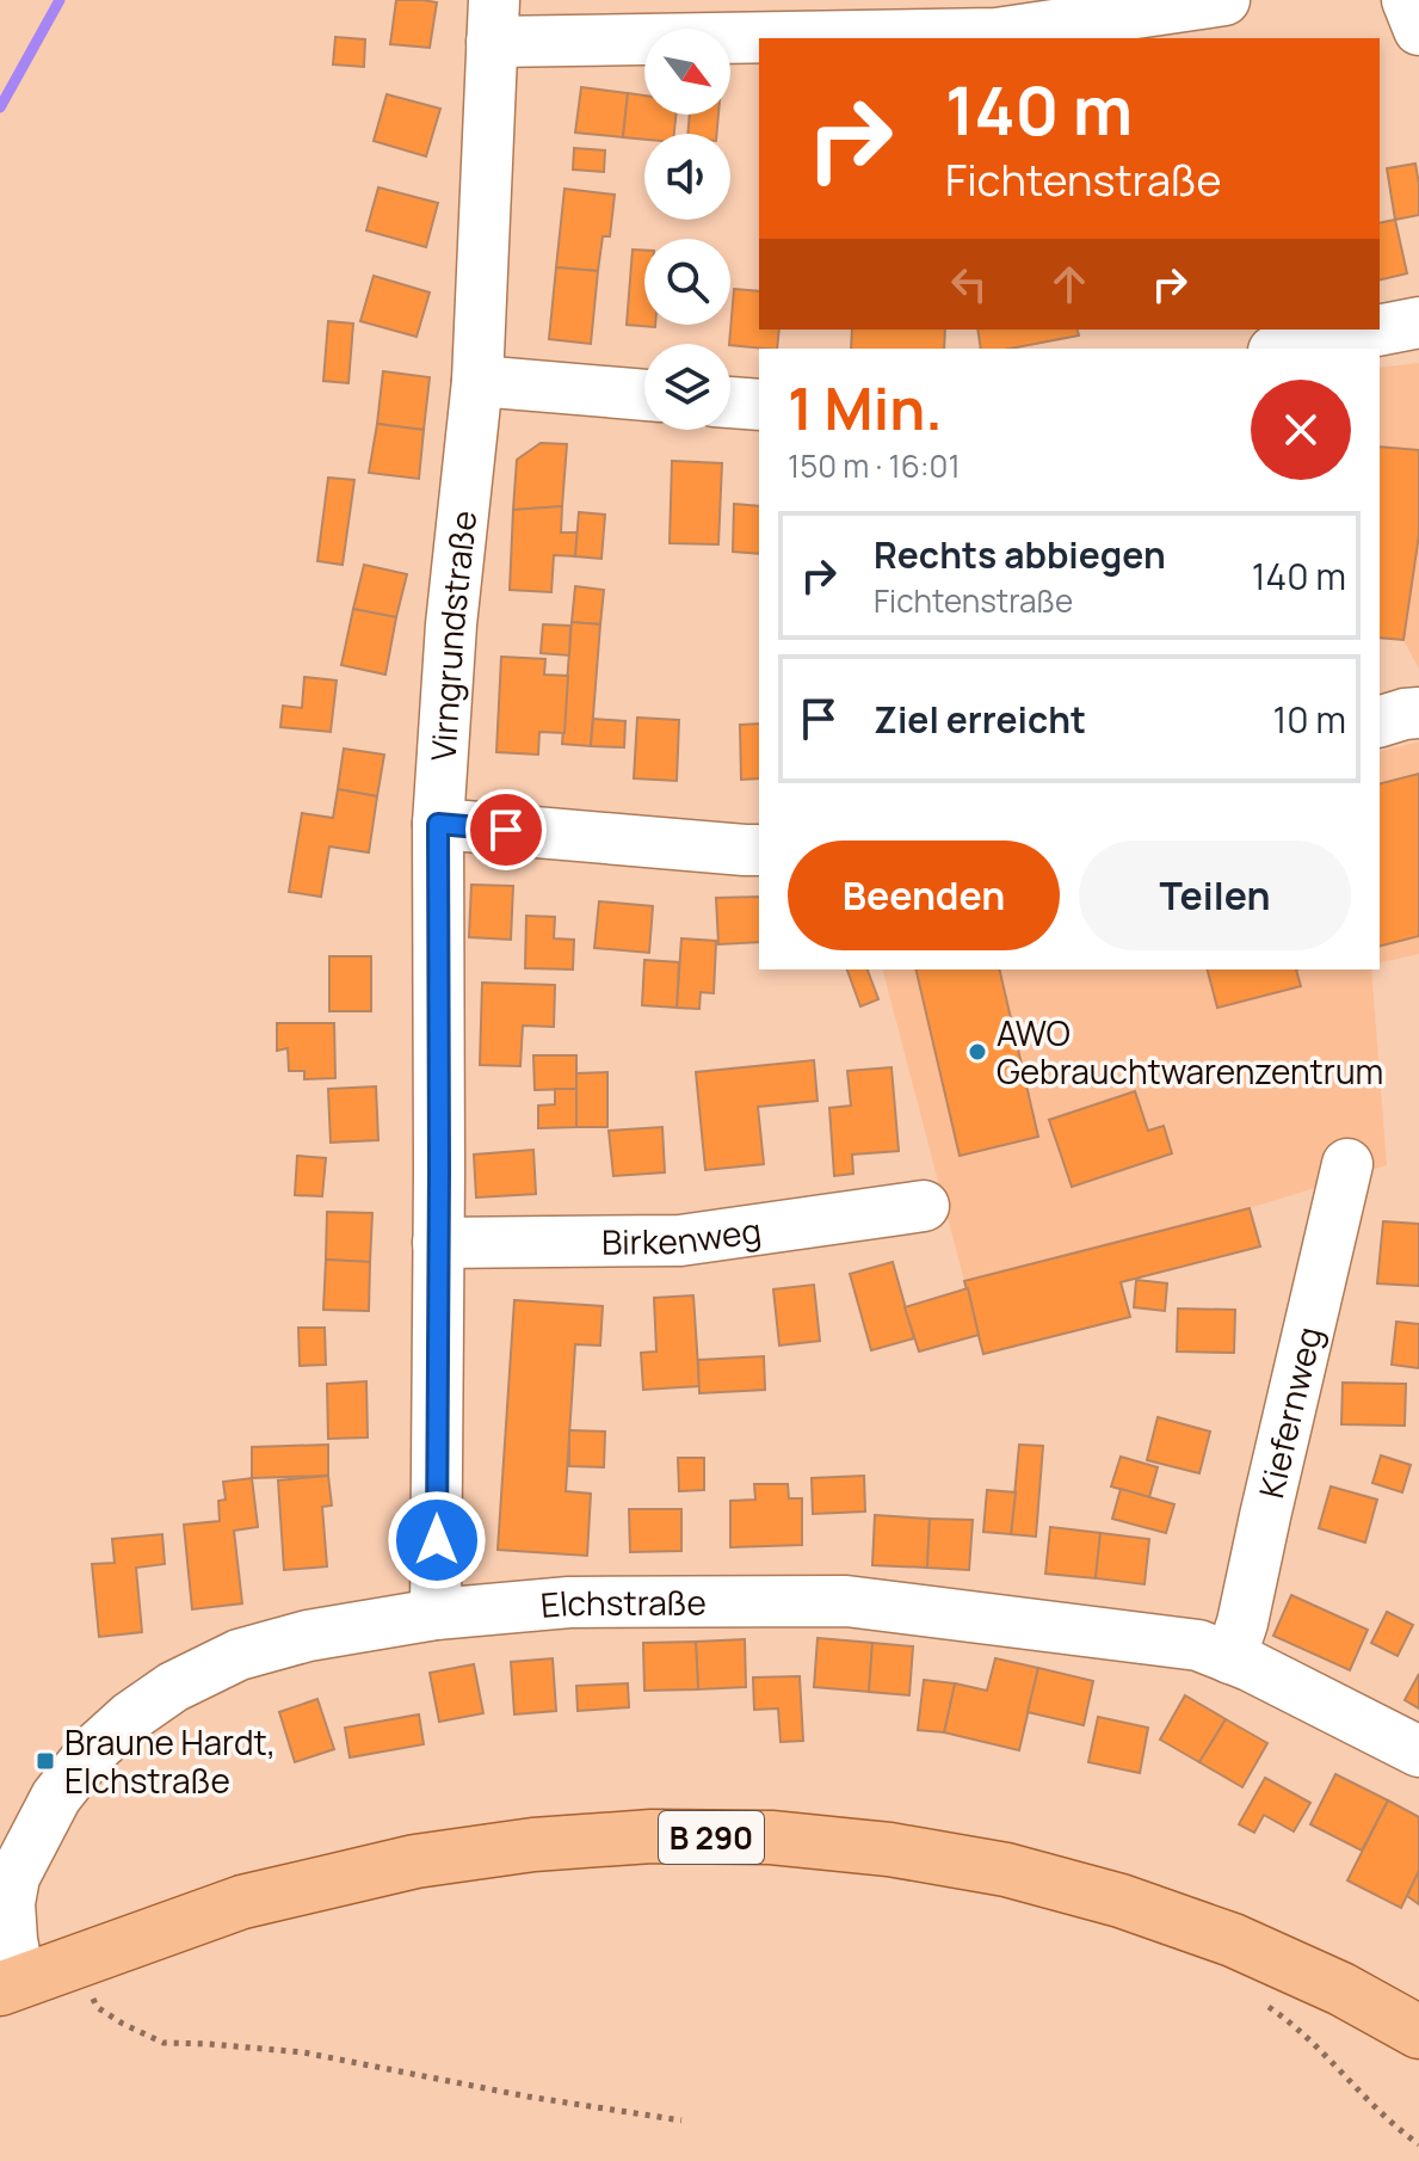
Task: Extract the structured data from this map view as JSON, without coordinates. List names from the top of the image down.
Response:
{
  "streets": {
    "main road": ["B 290"],
    "street": [
      "Virngrundstraße",
      "Birkenweg",
      "Kiefernweg",
      "Elchstraße"
    ]
  },
  "crossings": [
    ["Virngrundstraße", "Birkenweg"],
    ["Virngrundstraße", "Elchstraße"],
    ["Kiefernweg", "Elchstraße"],
    ["Elchstraße", "B 290"]
  ],
  "places": {
    "other": ["AWO Gebrauchtwarenzentrum"],
    "transit": ["Braune Hardt, Elchstraße"]
  },
  "north": "bottom right",
  "page": {
    "turn": ["140 m", "Fichtenstraße"],
    "heading": ["1 Min.", "150 m · 16:01"],
    "list": [
      {
        "name": "Rechts abbiegen",
        "note": "Fichtenstraße",
        "value": "140 m"
      },
      {
        "name": "Ziel erreicht",
        "value": "10 m"
      }
    ],
    "buttons": ["Beenden", "Teilen"]
  }
}
